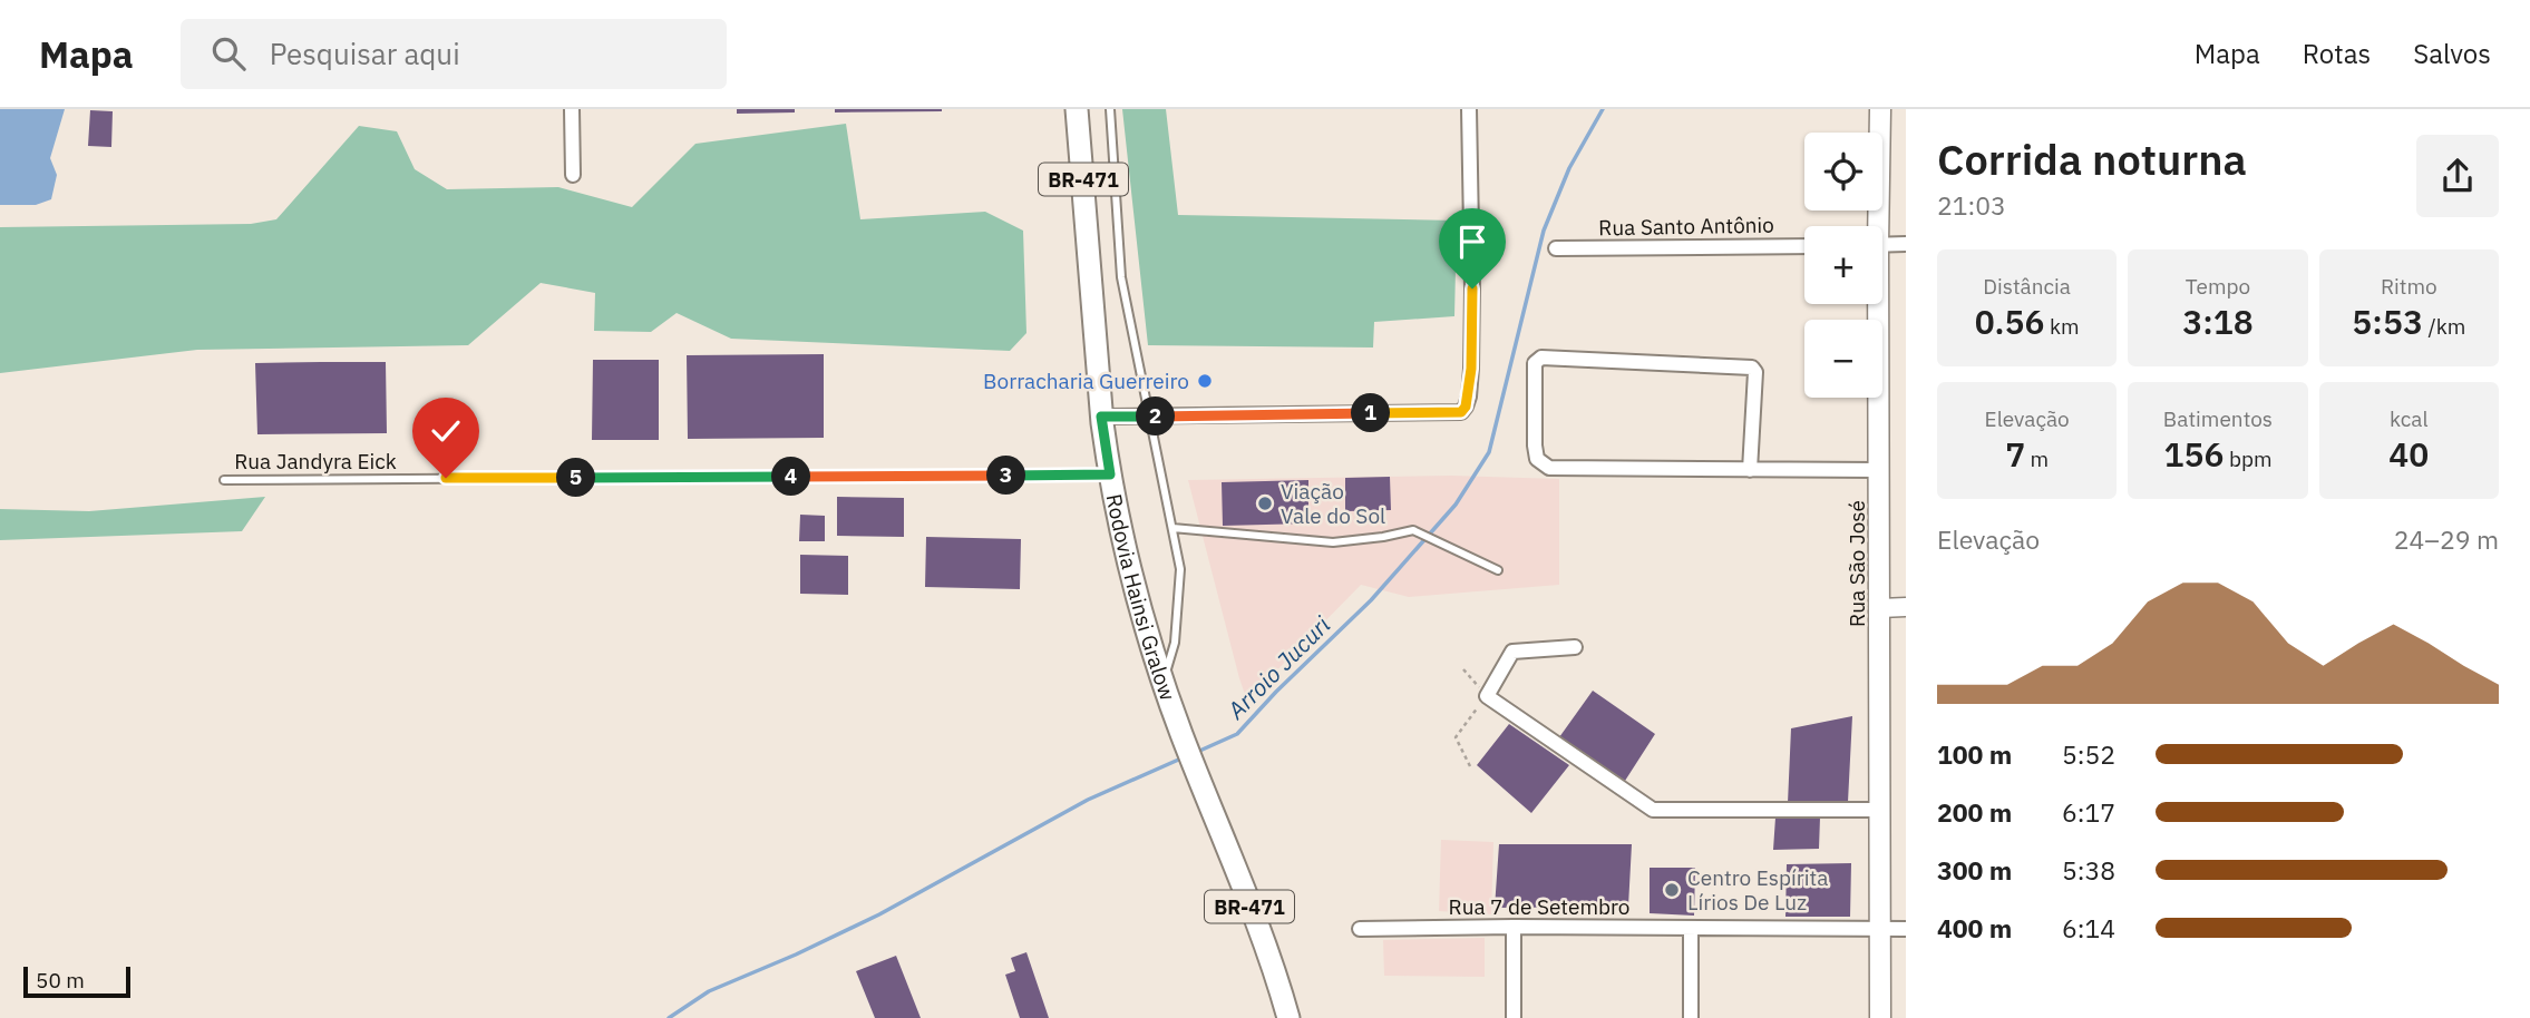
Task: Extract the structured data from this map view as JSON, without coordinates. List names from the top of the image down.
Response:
{
  "streets": {
    "main road": ["BR-471", "Rua São José", "Rodovia Hainsi Gralow"],
    "street": ["Rua Santo Antônio", "Rua 7 de Setembro"],
    "lane": ["Rua Jandyra Eick"]
  },
  "crossings": [
    ["Rua Jandyra Eick", "Rodovia Hainsi Gralow"],
    ["Rua São José", "Rua 7 de Setembro"]
  ],
  "water": ["Arroio Jucuri"],
  "places": ["Borracharia Guerreiro", "Viação Vale do Sol", "Centro Espírita Lírios De Luz"],
  "scale_bar": "50 m",
  "page": {
    "header": "Mapa",
    "search": "Pesquisar aqui",
    "nav": ["Mapa", "Rotas", "Salvos"],
    "heading": ["Corrida noturna", "21:03"],
    "map_buttons": ["+", "−"],
    "stats": [
      ["Distância", "0.56 km"],
      ["Tempo", "3:18"],
      ["Ritmo", "5:53 /km"],
      ["Elevação", "7 m"],
      ["Batimentos", "156 bpm"],
      ["kcal", "40"]
    ],
    "pins": [
      "1",
      "2",
      "3",
      "4",
      "5"
    ],
    "chart": ["Elevação", "24–29 m"],
    "list": [
      {
        "name": "100 m",
        "note": "5:52"
      },
      {
        "name": "200 m",
        "note": "6:17"
      },
      {
        "name": "300 m",
        "note": "5:38"
      },
      {
        "name": "400 m",
        "note": "6:14"
      }
    ],
    "scale": "50 m"
  }
}
